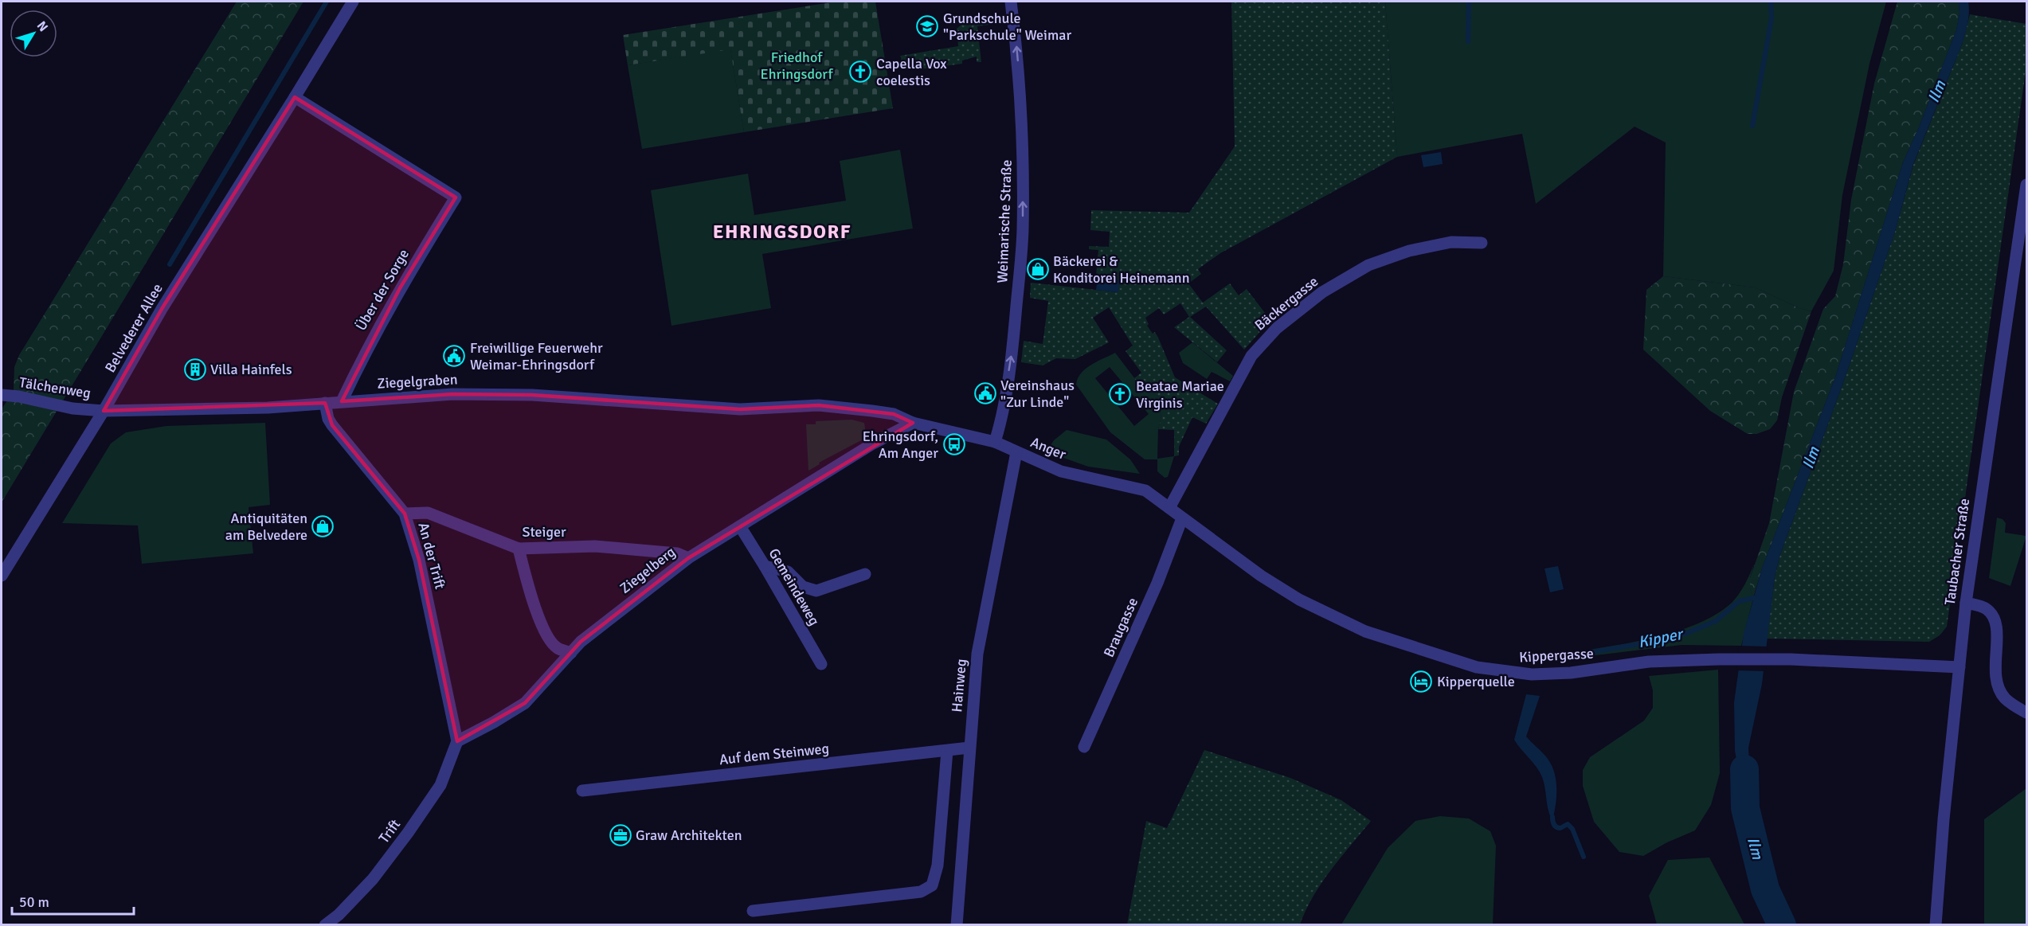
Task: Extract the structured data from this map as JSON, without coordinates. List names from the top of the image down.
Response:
{
  "streets": {
    "street": [
      "Weimarische Straße",
      "Über der Sorge",
      "Bäckergasse",
      "Belvederer Allee",
      "Ziegelgraben",
      "Tälchenweg",
      "Anger",
      "Steiger",
      "Taubacher Straße",
      "An der Trift",
      "Ziegelberg",
      "Gemeindeweg",
      "Braugasse",
      "Kippergasse",
      "Hainweg",
      "Auf dem Steinweg",
      "Trift"
    ]
  },
  "crossings": [
    ["Weimarische Straße", "Anger"],
    ["Über der Sorge", "Belvederer Allee"],
    ["Über der Sorge", "Ziegelgraben"],
    ["Bäckergasse", "Anger"],
    ["Bäckergasse", "Kippergasse"],
    ["Belvederer Allee", "Ziegelgraben"],
    ["Belvederer Allee", "Tälchenweg"],
    ["Ziegelgraben", "Tälchenweg"],
    ["Ziegelgraben", "Anger"],
    ["Ziegelgraben", "An der Trift"],
    ["Anger", "Ziegelberg"],
    ["Anger", "Kippergasse"],
    ["Anger", "Hainweg"],
    ["Steiger", "An der Trift"],
    ["Steiger", "Ziegelberg"],
    ["Taubacher Straße", "Kippergasse"],
    ["An der Trift", "Ziegelberg"],
    ["An der Trift", "Trift"],
    ["Ziegelberg", "Gemeindeweg"],
    ["Ziegelberg", "Trift"],
    ["Braugasse", "Kippergasse"],
    ["Hainweg", "Auf dem Steinweg"]
  ],
  "one_way": ["Weimarische Straße"],
  "districts": ["EHRINGSDORF"],
  "water": ["Ilm", "Kipper"],
  "parks": ["Friedhof Ehringsdorf"],
  "places": {
    "school or university": ["Grundschule \"Parkschule\" Weimar"],
    "church": ["Capella Vox coelestis", "Beatae Mariae Virginis"],
    "shop": ["Bäckerei & Konditorei Heinemann", "Antiquitäten am Belvedere"],
    "public building": ["Freiwillige Feuerwehr Weimar-Ehringsdorf", "Vereinshaus \"Zur Linde\""],
    "building": ["Villa Hainfels"],
    "bus stop": ["Ehringsdorf, Am Anger"],
    "hotel": ["Kipperquelle"],
    "office": ["Graw Architekten"]
  },
  "scale_bar": "50 m",
  "north": "top right"
}
